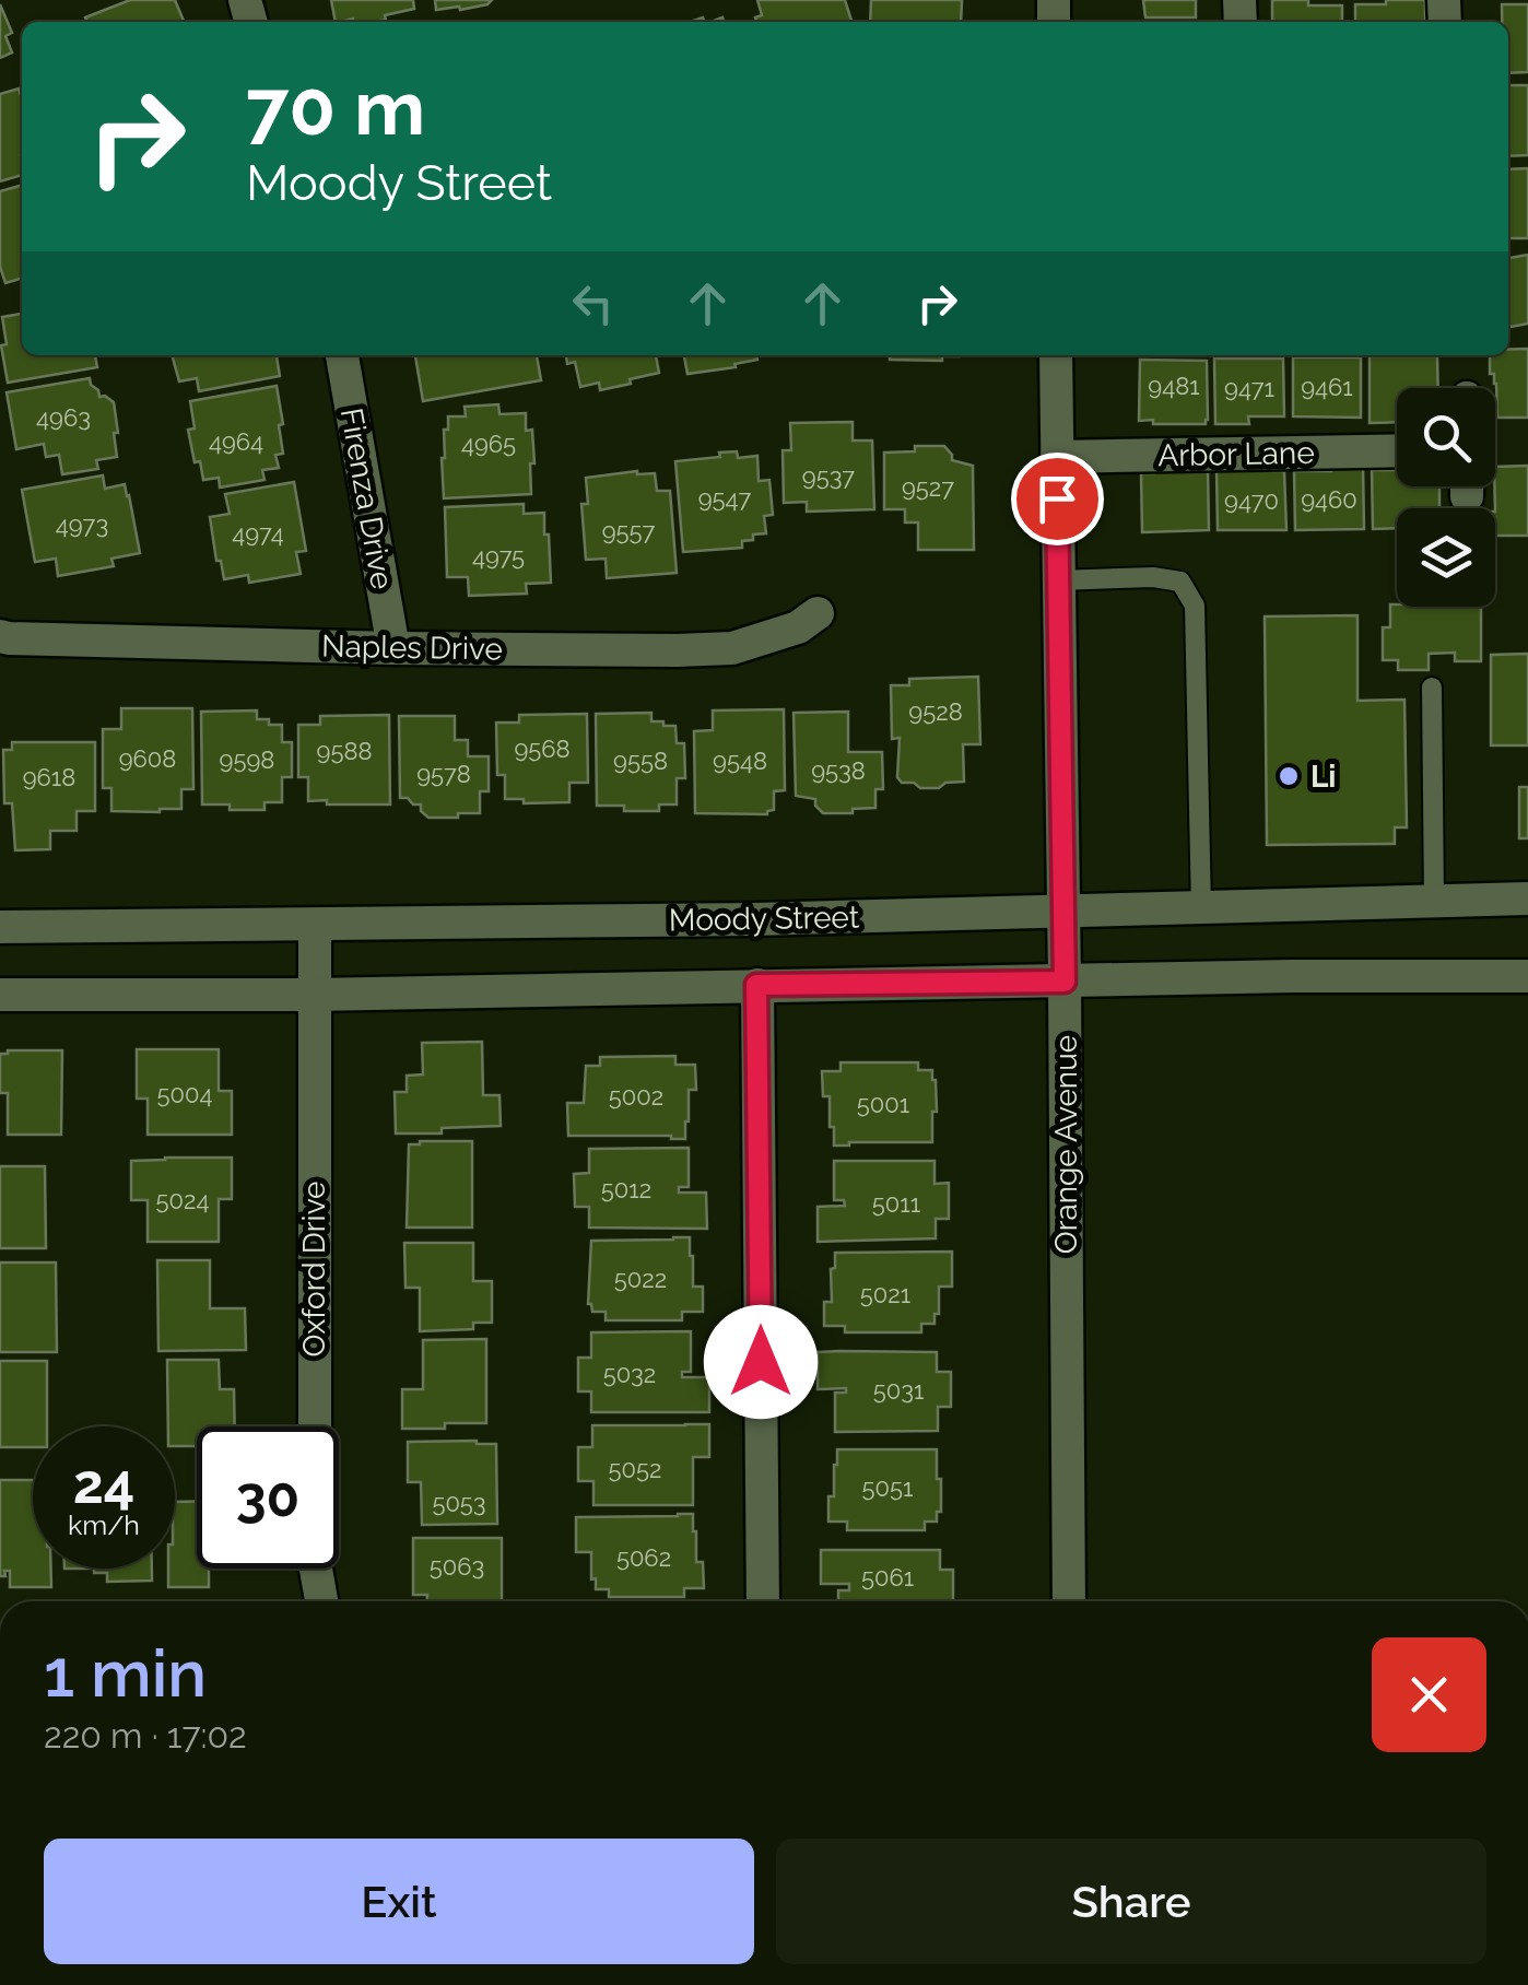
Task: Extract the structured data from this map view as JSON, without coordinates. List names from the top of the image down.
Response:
{
  "streets": {
    "main road": [
      "Arbor Lane",
      "Firenza Drive",
      "Naples Drive",
      "Moody Street",
      "Orange Avenue",
      "Oxford Drive"
    ]
  },
  "crossings": [
    ["Arbor Lane", "Orange Avenue"],
    ["Firenza Drive", "Naples Drive"],
    ["Moody Street", "Orange Avenue"],
    ["Moody Street", "Oxford Drive"]
  ],
  "places": ["Li"],
  "house_numbers": [
    "9481",
    "9461",
    "9471",
    "4963",
    "4964",
    "4965",
    "9537",
    "9527",
    "9547",
    "9460",
    "9470",
    "4973",
    "9557",
    "4974",
    "4975",
    "9528",
    "9568",
    "9588",
    "9608",
    "9598",
    "9558",
    "9548",
    "9538",
    "9578",
    "9618",
    "5004",
    "5002",
    "5001",
    "5012",
    "5024",
    "5011",
    "5022",
    "5021",
    "5032",
    "5031",
    "5052",
    "5051",
    "5053",
    "5062",
    "5063",
    "5061"
  ],
  "page": {
    "turn": ["70 m", "Moody Street"],
    "speed": "24 km/h",
    "limit": "30",
    "heading": ["1 min", "220 m · 17:02"],
    "buttons": ["Exit", "Share"]
  }
}
